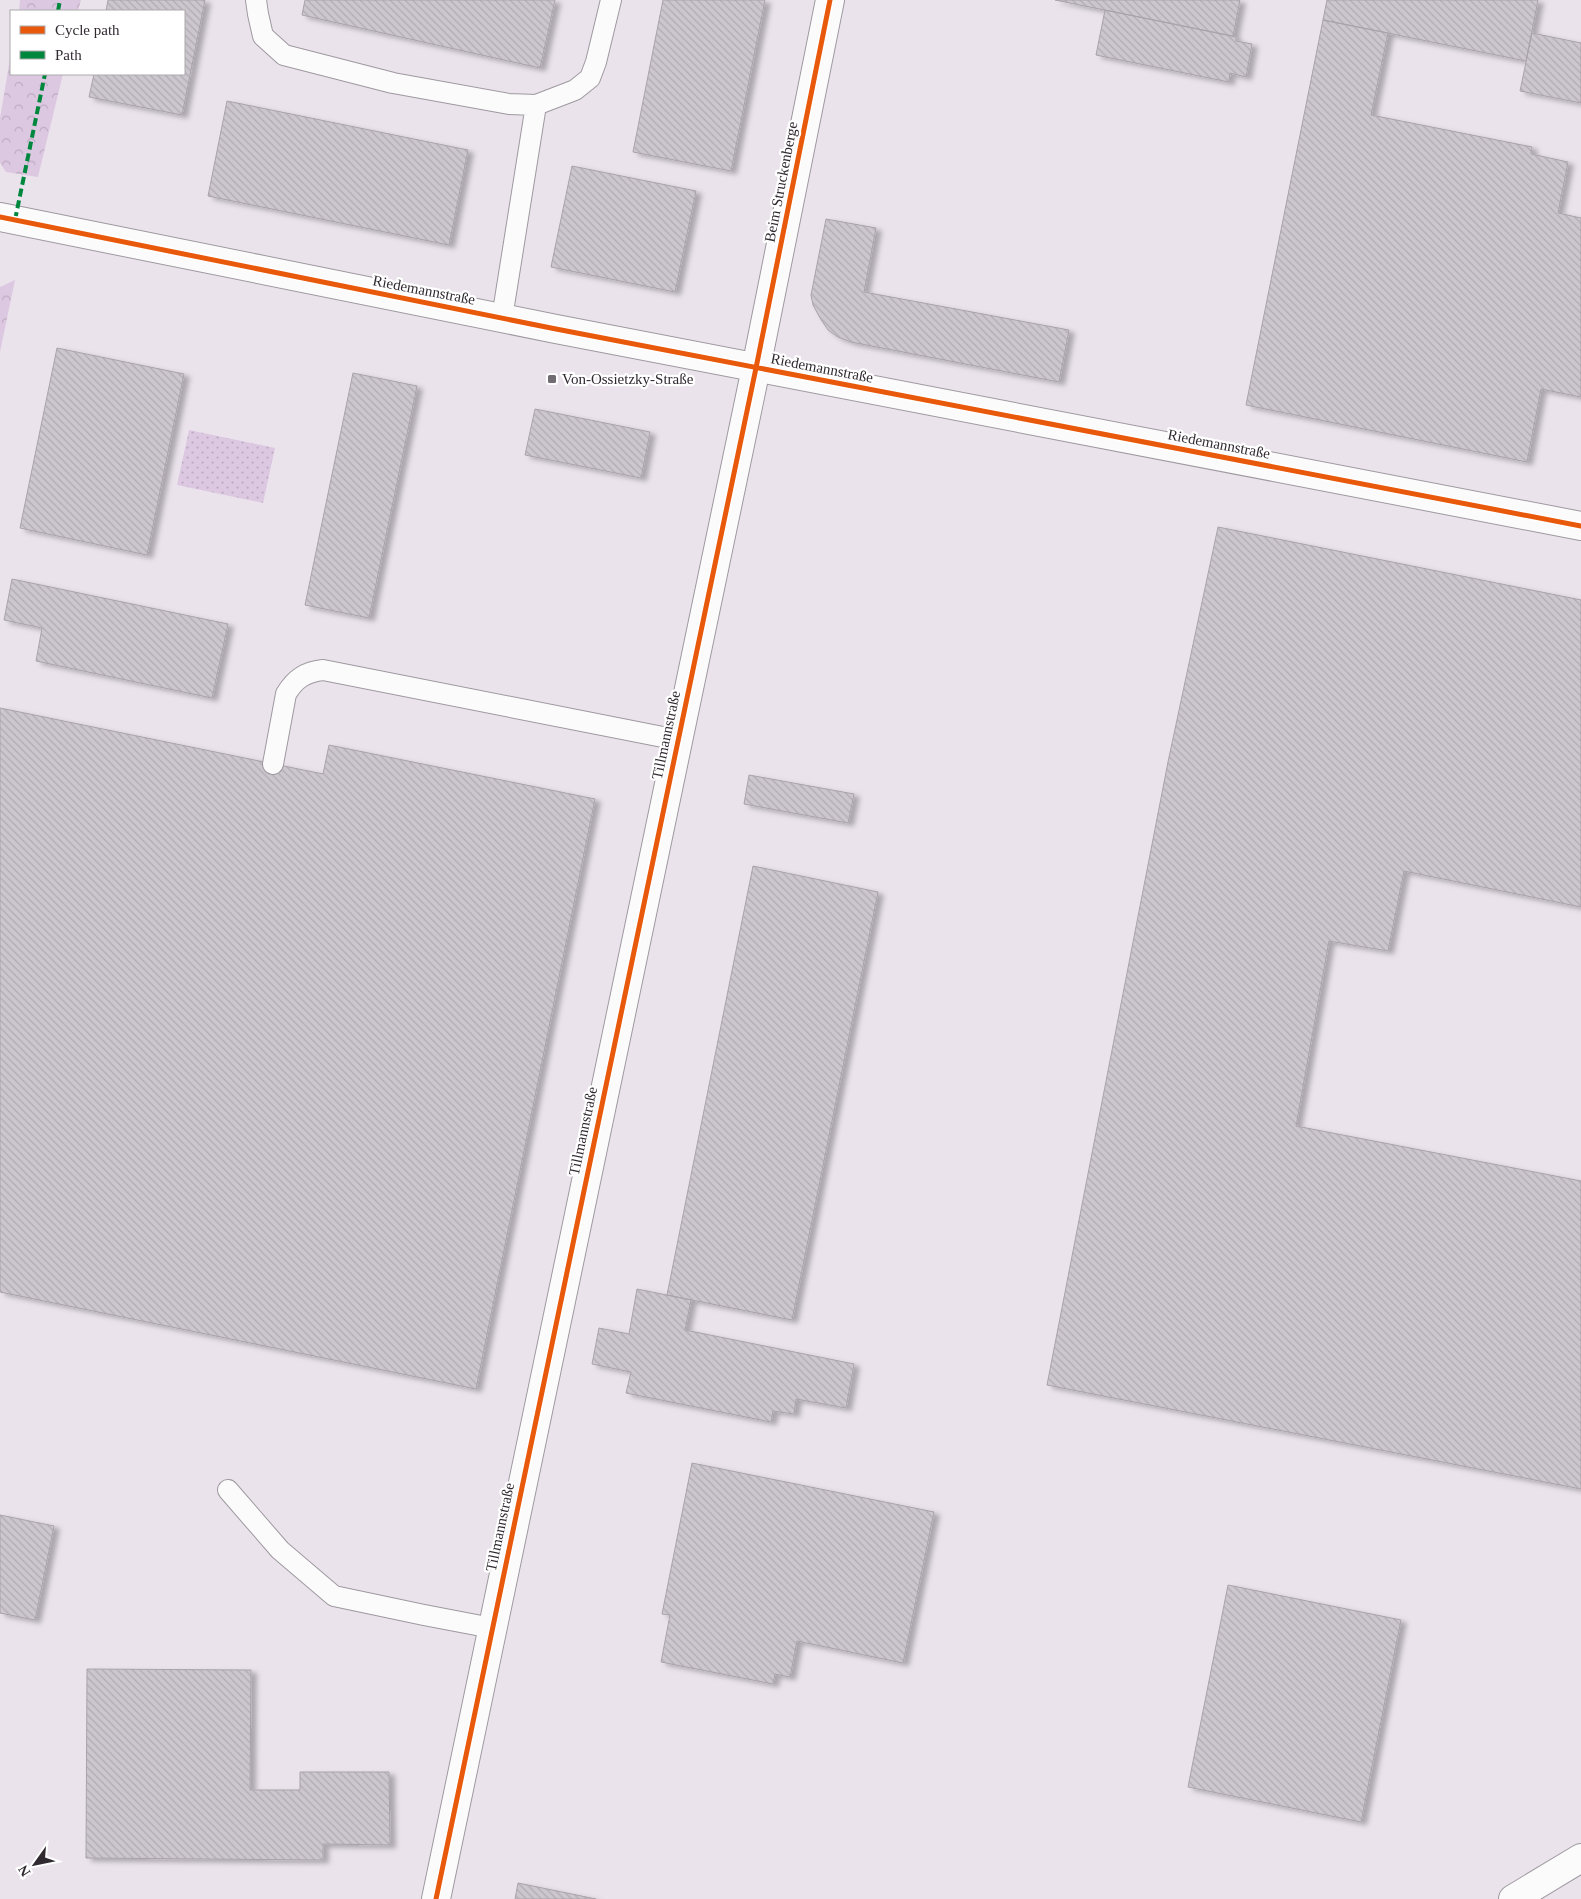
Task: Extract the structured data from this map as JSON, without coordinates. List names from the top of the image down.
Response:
{
  "streets": {
    "street": ["Beim Struckenberge", "Riedemannstraße", "Tillmannstraße"]
  },
  "crossings": [
    ["Beim Struckenberge", "Riedemannstraße"],
    ["Beim Struckenberge", "Tillmannstraße"],
    ["Riedemannstraße", "Tillmannstraße"]
  ],
  "places": {
    "transit": ["Von-Ossietzky-Straße"]
  },
  "legend": ["Cycle path", "Path"],
  "north": "bottom left"
}
